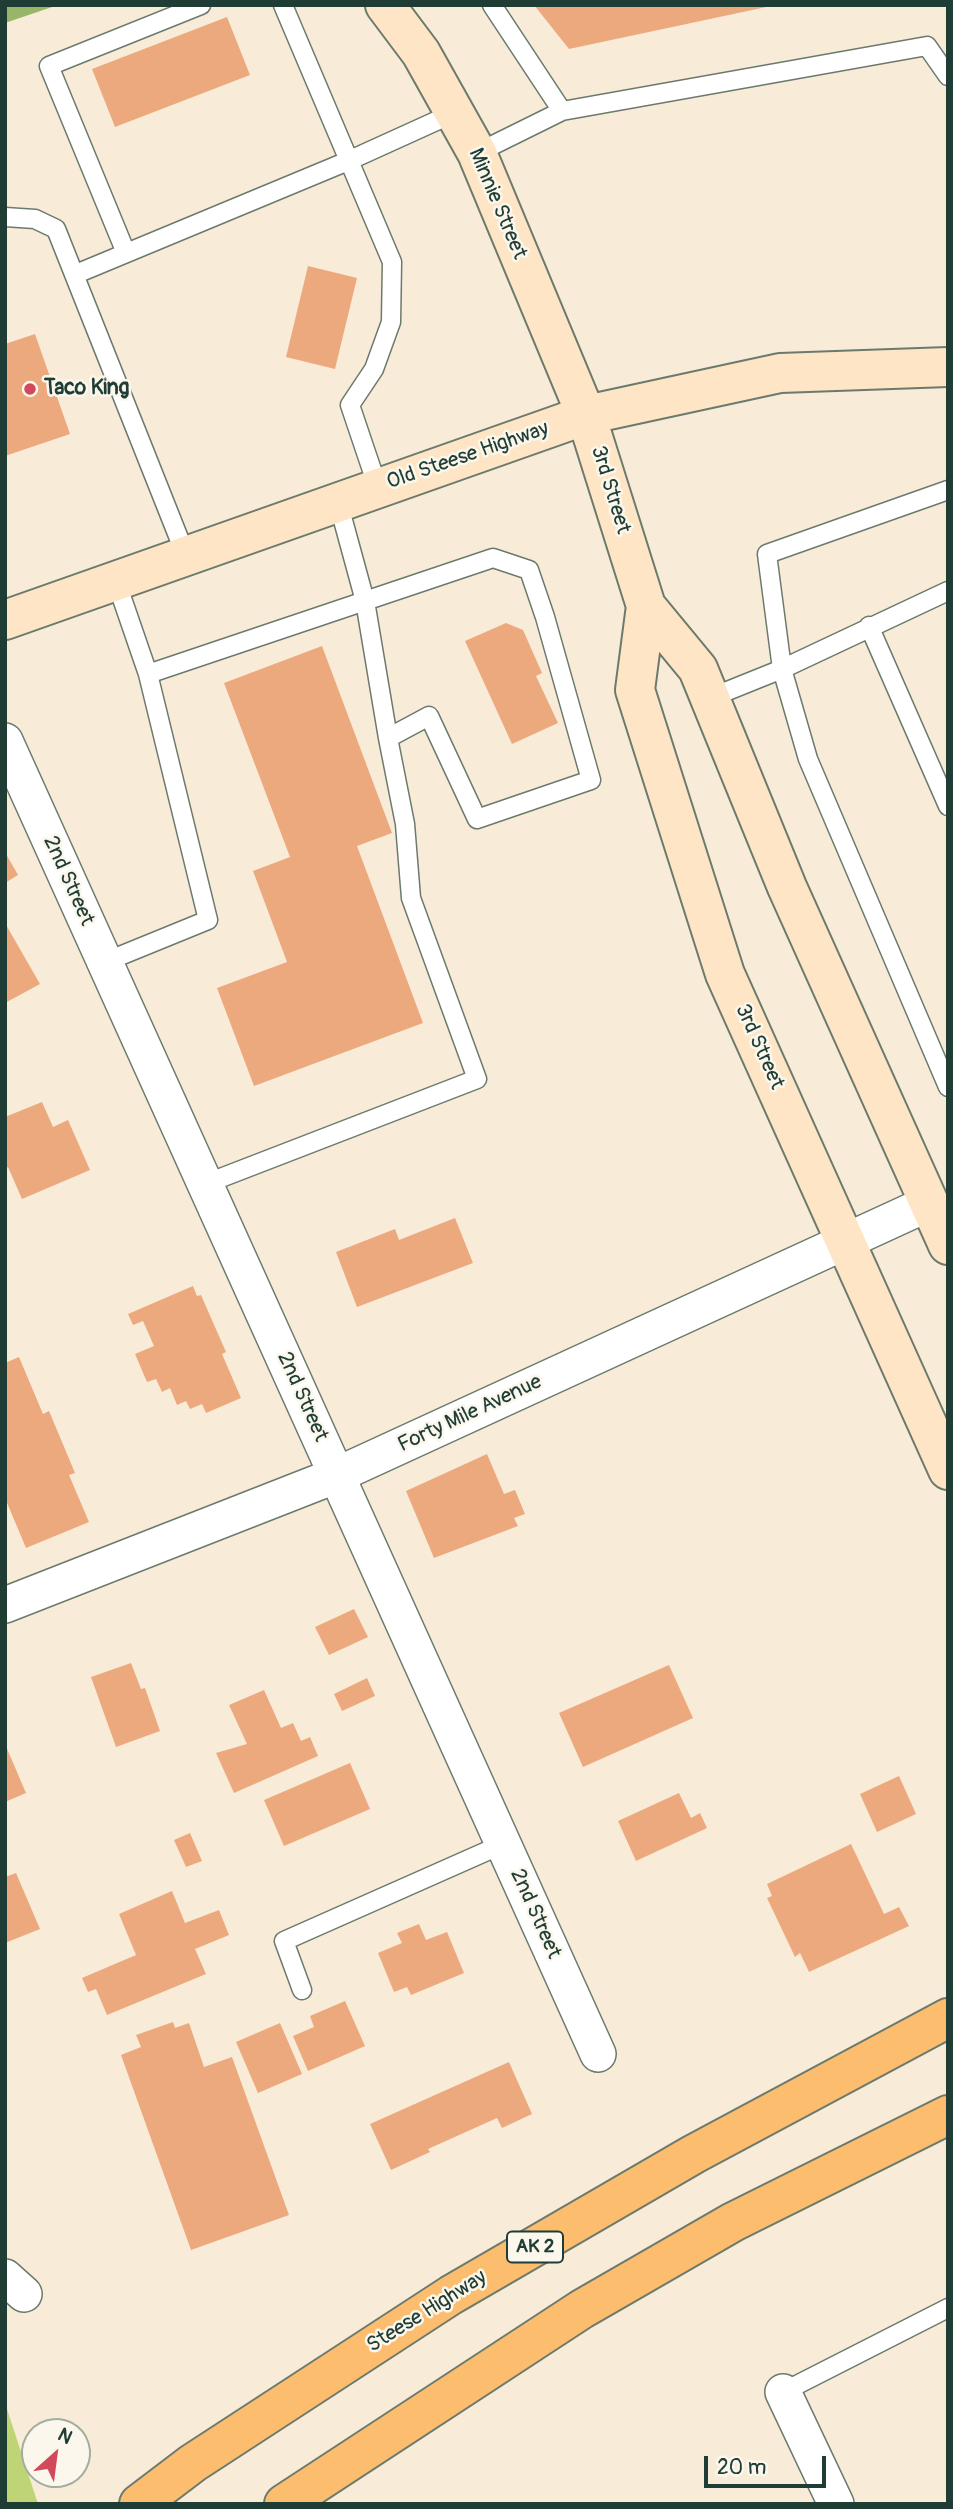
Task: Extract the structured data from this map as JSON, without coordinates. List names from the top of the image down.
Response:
{
  "streets": {
    "highway": ["AK 2", "Steese Highway"],
    "main road": ["Minnie Street", "Old Steese Highway", "3rd Street"],
    "street": ["2nd Street", "Forty Mile Avenue"]
  },
  "crossings": [
    ["Minnie Street", "Old Steese Highway"],
    ["Minnie Street", "3rd Street"],
    ["Old Steese Highway", "3rd Street"],
    ["3rd Street", "Forty Mile Avenue"],
    ["2nd Street", "Forty Mile Avenue"]
  ],
  "places": ["Taco King"],
  "scale_bar": "20 m",
  "north": "top right"
}
